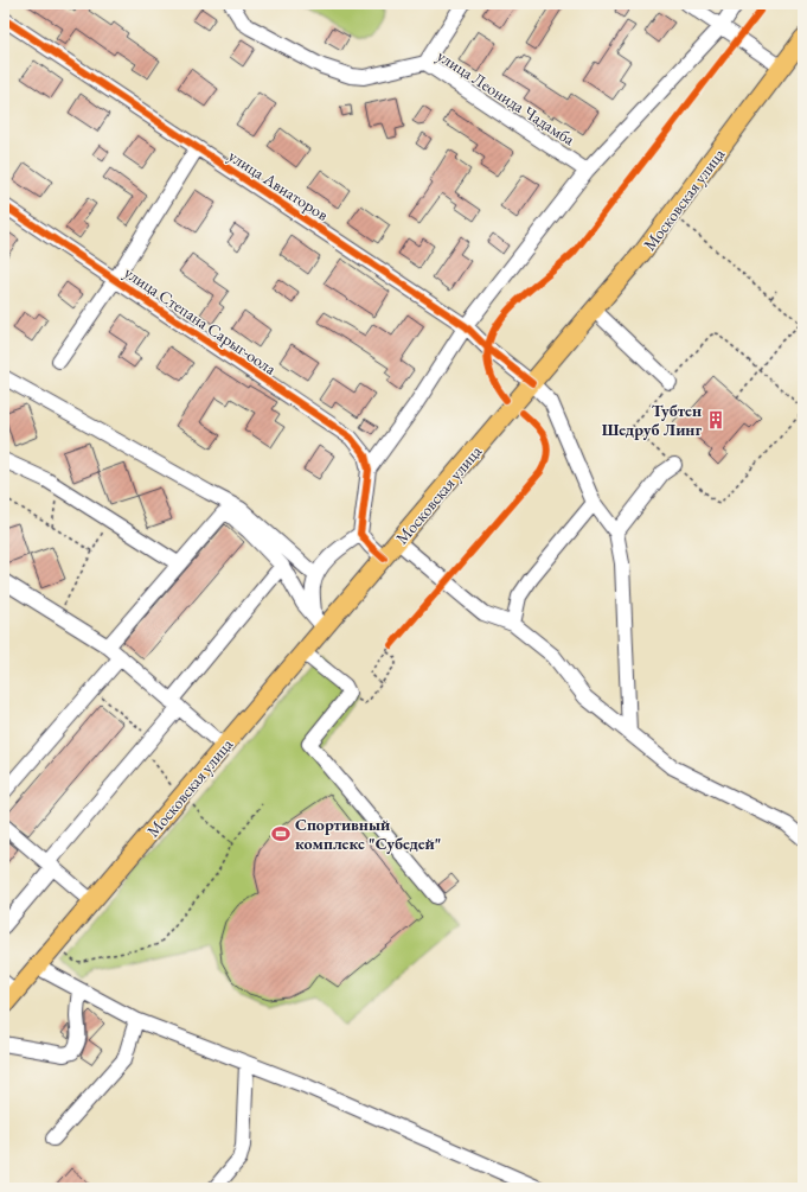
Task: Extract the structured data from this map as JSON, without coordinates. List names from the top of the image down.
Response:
{
  "streets": {
    "main road": ["Московская улица"],
    "street": ["улица Леонида Чадамба", "улица Авиаторов", "улица Степана Сарыг-оола"]
  },
  "crossings": [
    ["улица Авиаторов", "Московская улица"]
  ],
  "places": {
    "building": ["Тубтен Шедруб Линг"],
    "sports": ["Спортивный комплекс \"Субедей\""]
  }
}
